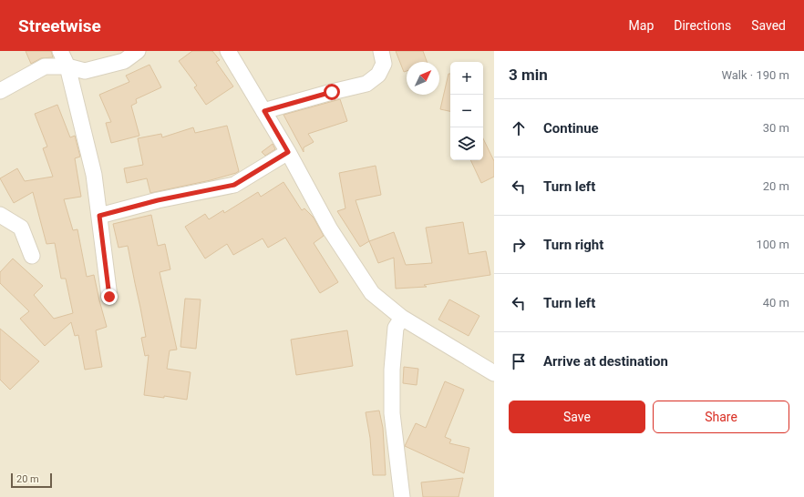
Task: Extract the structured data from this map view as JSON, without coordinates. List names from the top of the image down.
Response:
{
  "scale_bar": "20 m",
  "north": "top right",
  "page": {
    "header": "Streetwise",
    "nav": ["Map", "Directions", "Saved"],
    "heading": ["3 min", "Walk · 190 m"],
    "map_buttons": ["+", "−"],
    "list": [
      ["Continue", "30 m"],
      ["Turn left", "20 m"],
      ["Turn right", "100 m"],
      ["Turn left", "40 m"],
      "Arrive at destination"
    ],
    "buttons": ["Save", "Share"],
    "scale": "20 m"
  }
}
